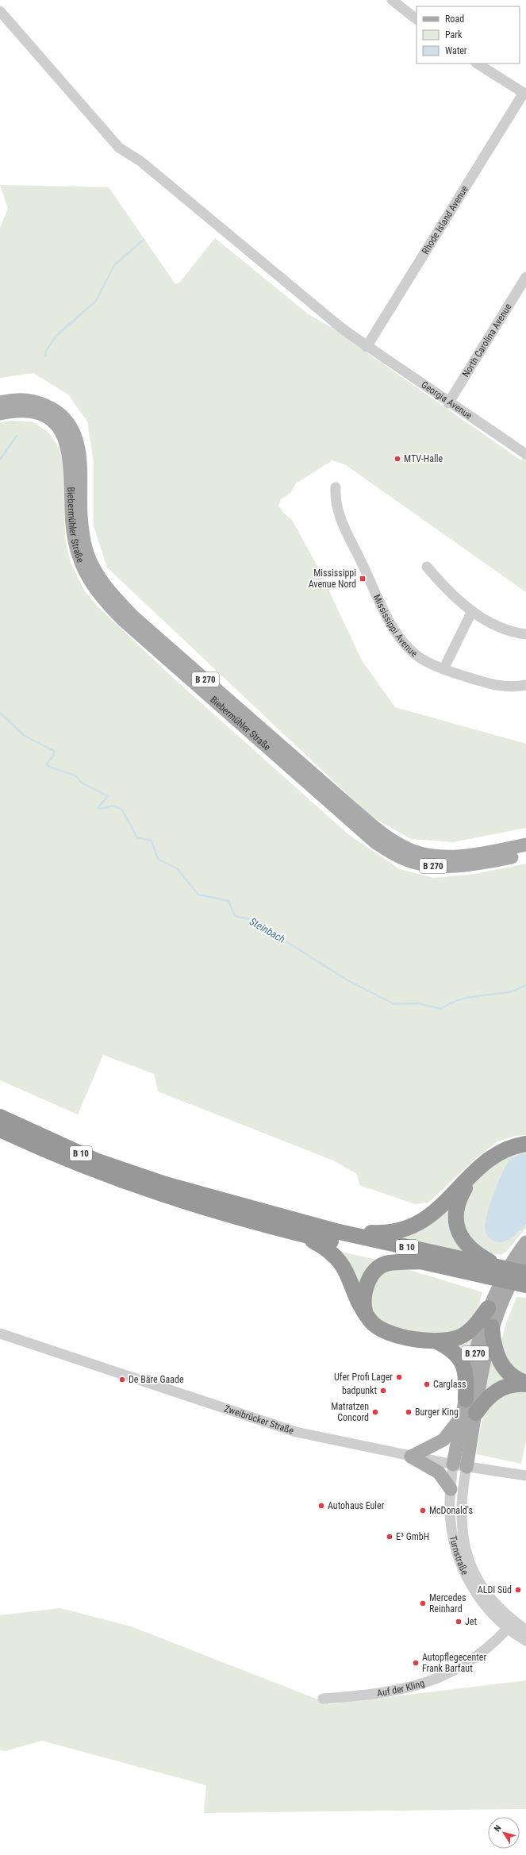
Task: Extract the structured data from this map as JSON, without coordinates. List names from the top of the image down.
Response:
{
  "streets": {
    "highway": ["B 10"],
    "main road": ["Biebermühler Straße", "B 270"],
    "street": [
      "Rhode Island Avenue",
      "North Carolina Avenue",
      "Georgia Avenue",
      "Mississippi Avenue",
      "Zweibrücker Straße",
      "Turnstraße",
      "Auf der Kling"
    ]
  },
  "crossings": [
    ["Rhode Island Avenue", "Georgia Avenue"],
    ["North Carolina Avenue", "Georgia Avenue"],
    ["B 270", "Zweibrücker Straße"],
    ["B 270", "Turnstraße"],
    ["Zweibrücker Straße", "Turnstraße"],
    ["Turnstraße", "Auf der Kling"]
  ],
  "water": ["Steinbach"],
  "places": {
    "other": [
      "MTV-Halle",
      "Ufer Profi Lager",
      "De Bäre Gaade",
      "Carglass",
      "badpunkt",
      "Matratzen Concord",
      "Burger King",
      "Autohaus Euler",
      "McDonald's",
      "E³ GmbH",
      "ALDI Süd",
      "Mercedes Reinhard",
      "Jet",
      "Autopflegecenter Frank Barfaut"
    ],
    "transit": ["Mississippi Avenue Nord"]
  },
  "legend": ["Road", "Park", "Water"],
  "north": "top left"
}
